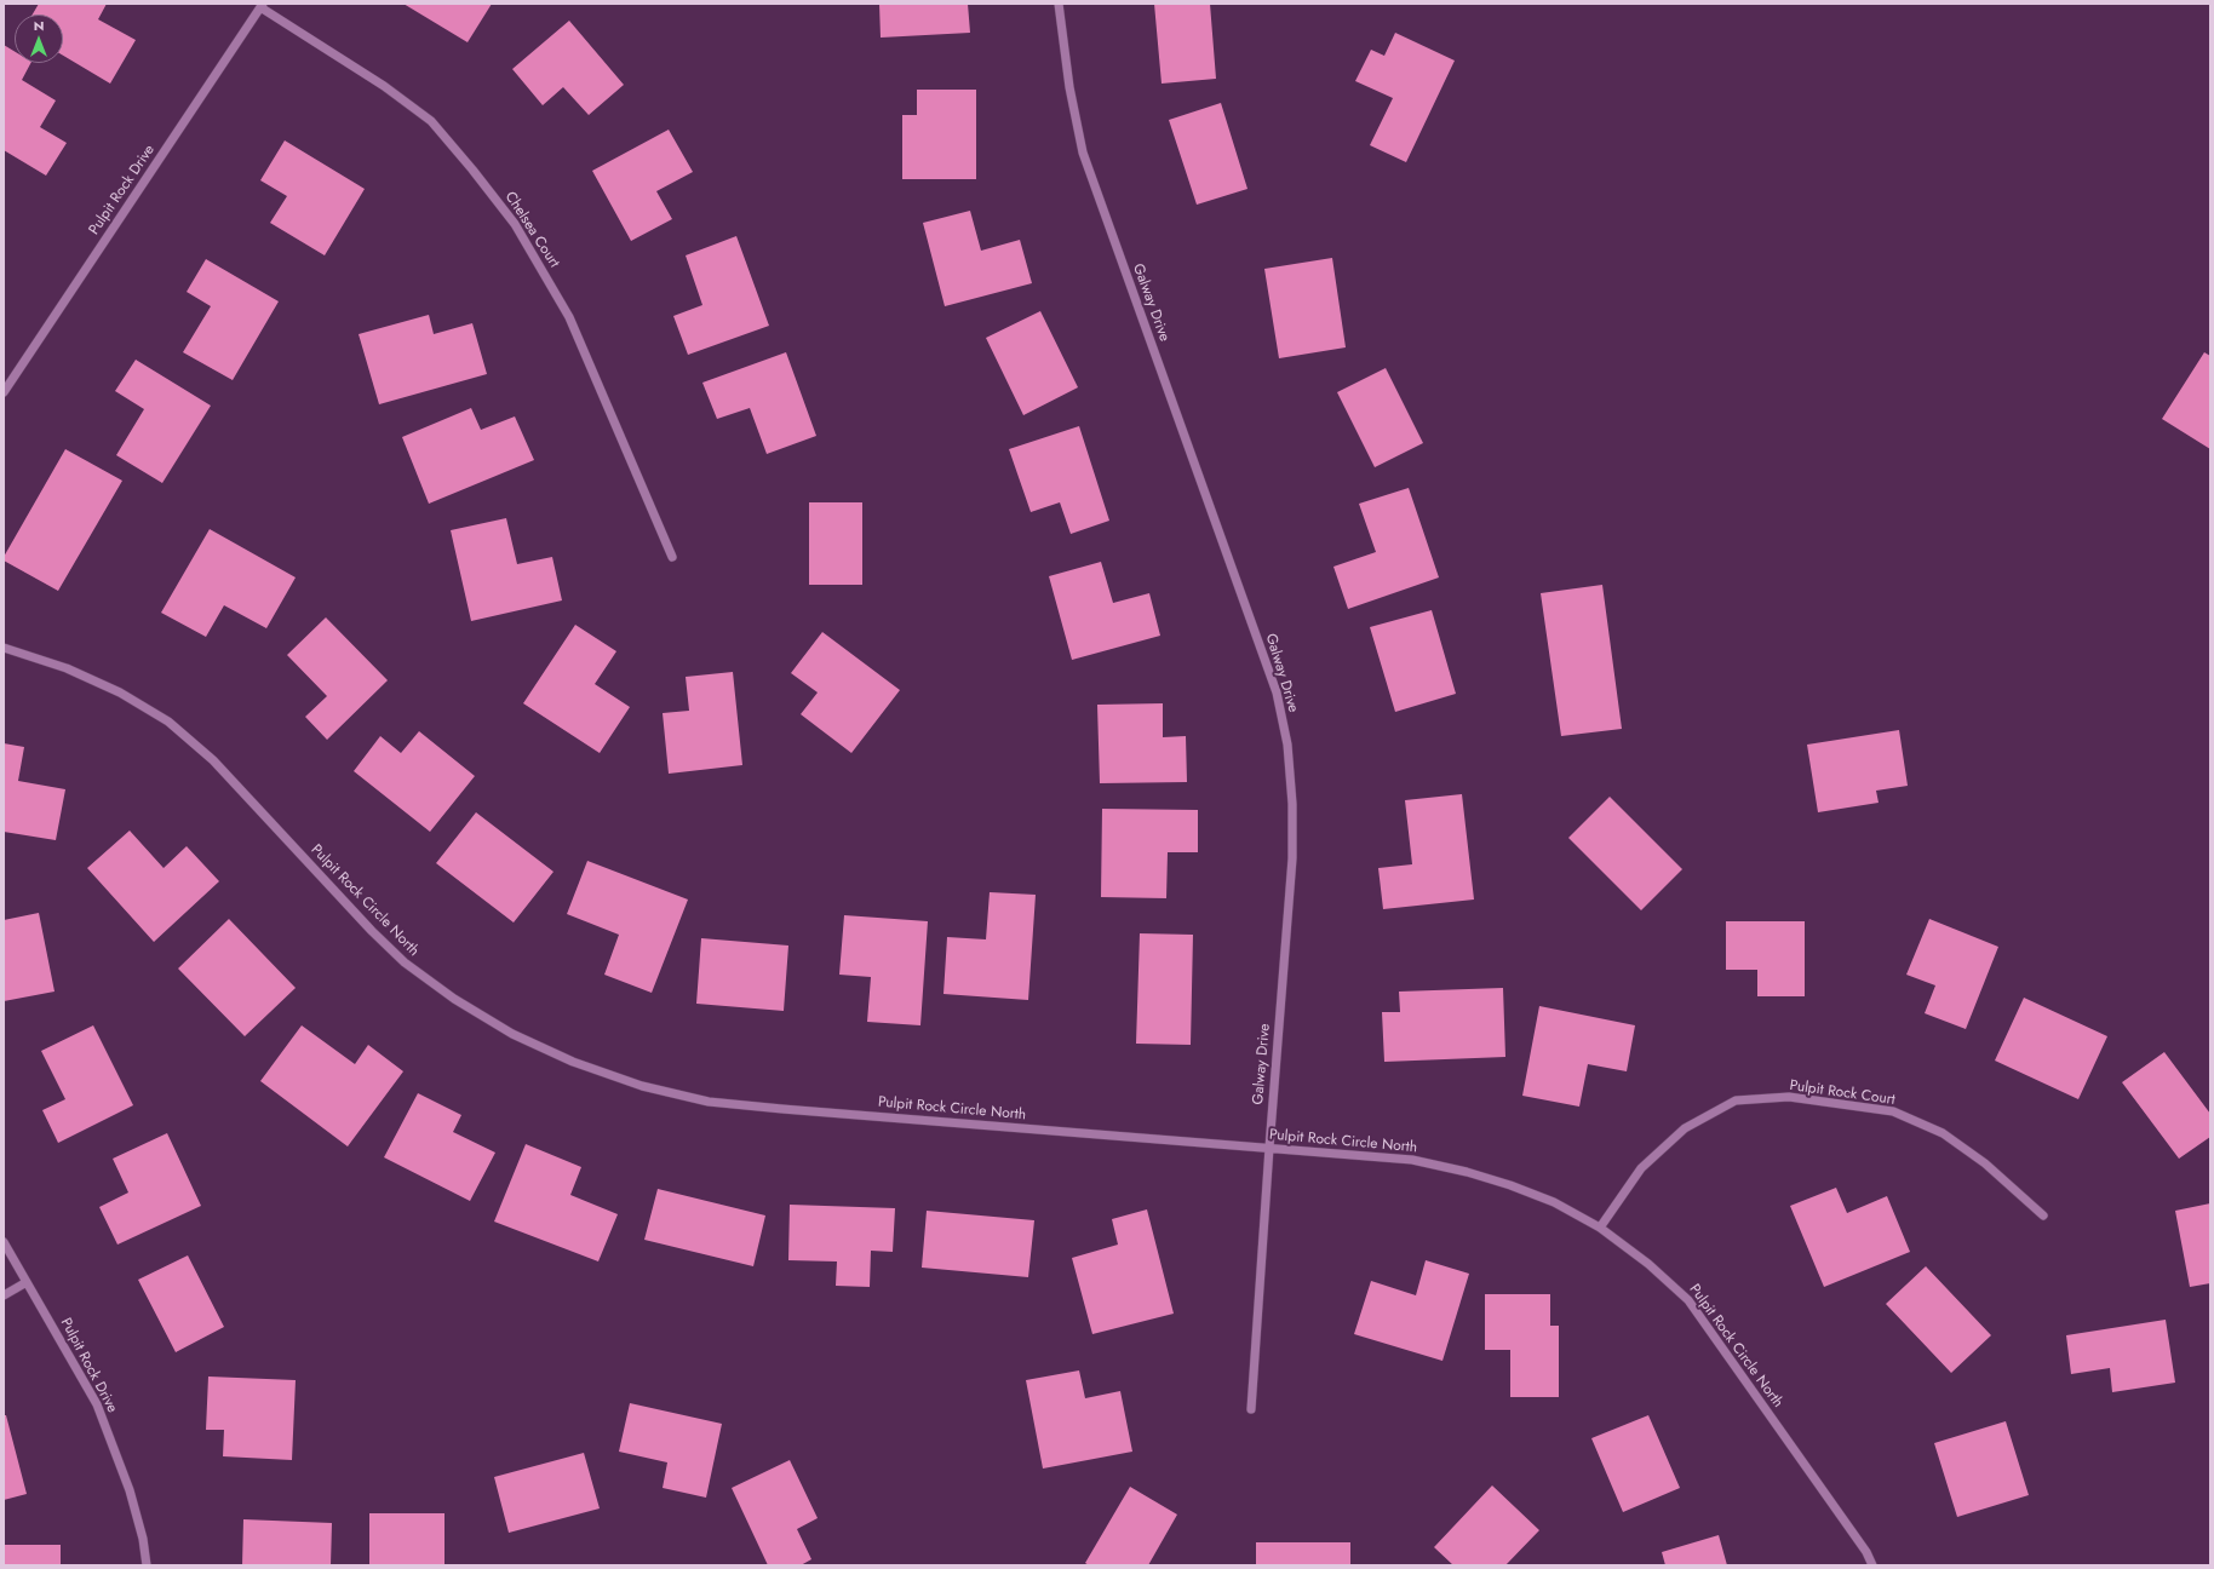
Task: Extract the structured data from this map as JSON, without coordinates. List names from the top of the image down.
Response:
{
  "streets": {
    "street": [
      "Pulpit Rock Drive",
      "Chelsea Court",
      "Galway Drive",
      "Pulpit Rock Circle North",
      "Pulpit Rock Court"
    ]
  },
  "crossings": [
    ["Pulpit Rock Drive", "Chelsea Court"],
    ["Galway Drive", "Pulpit Rock Circle North"],
    ["Pulpit Rock Circle North", "Pulpit Rock Court"]
  ],
  "north": "top"
}
